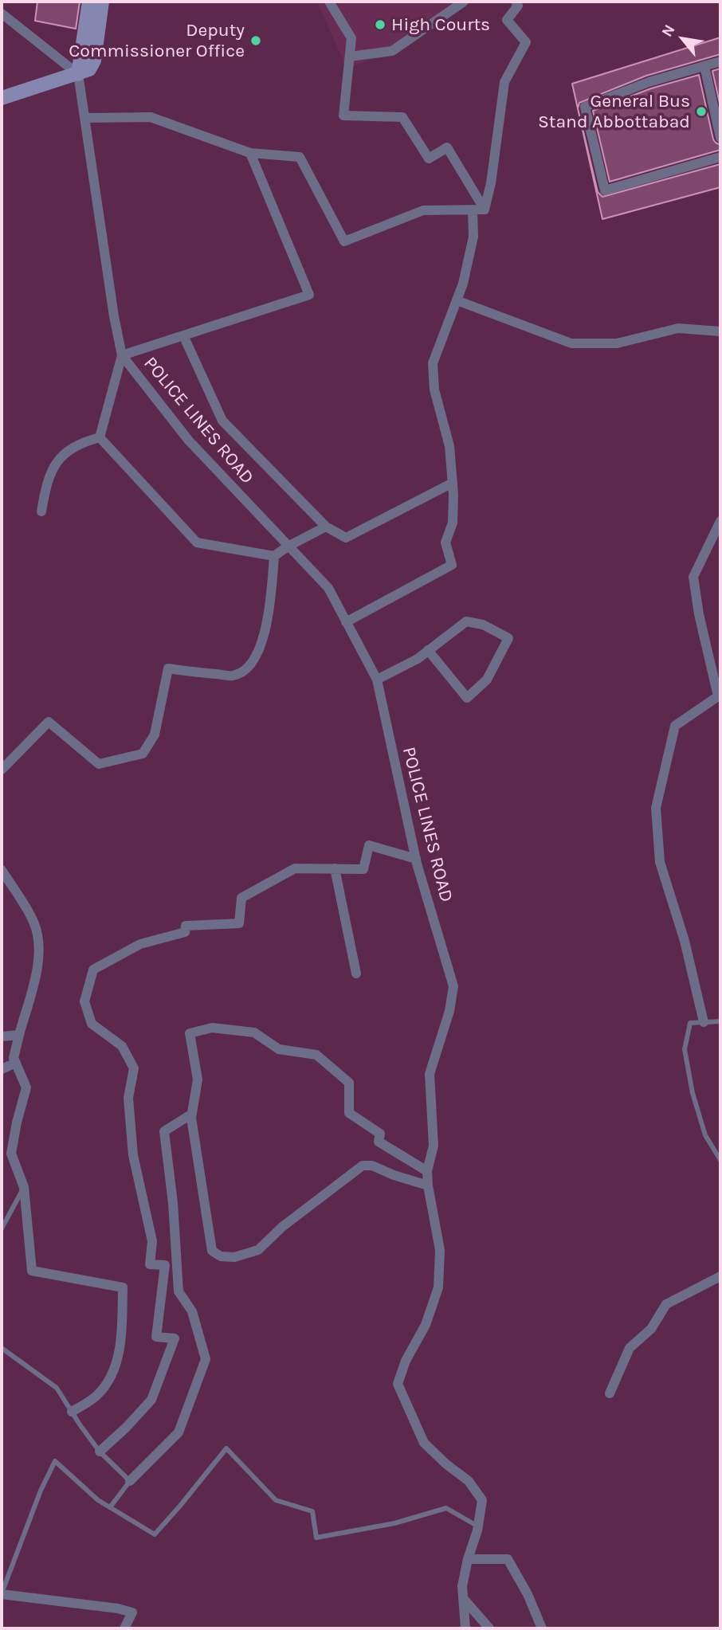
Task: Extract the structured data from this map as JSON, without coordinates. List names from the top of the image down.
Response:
{
  "streets": {
    "street": ["POLICE LINES ROAD"]
  },
  "places": ["High Courts", "Deputy Commissioner Office", "General Bus Stand Abbottabad"],
  "north": "top left"
}
